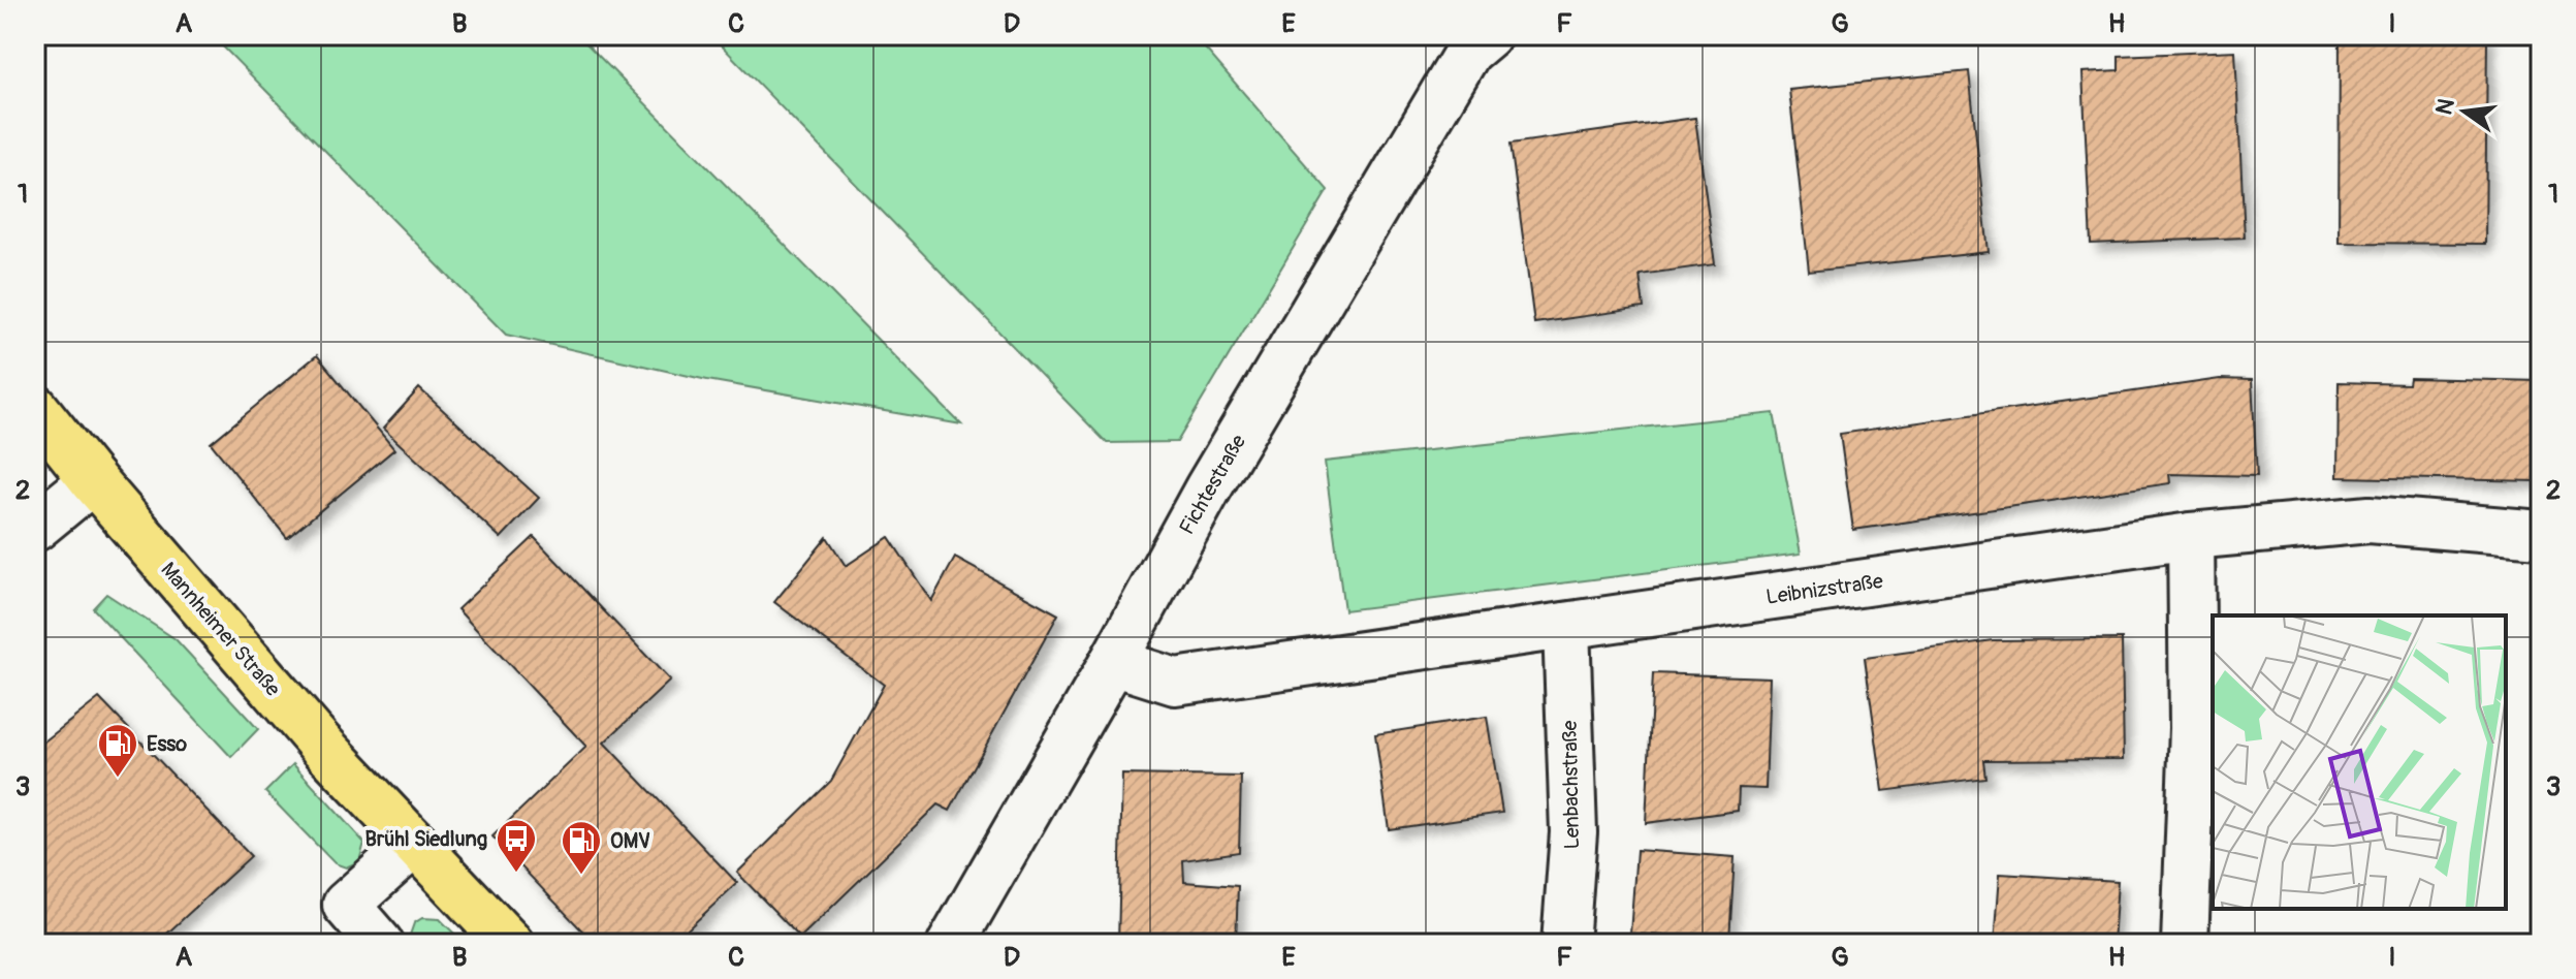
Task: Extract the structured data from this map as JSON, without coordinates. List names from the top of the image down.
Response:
{
  "streets": {
    "main road": ["Mannheimer Straße"],
    "street": ["Fichtestraße", "Leibnizstraße", "Lenbachstraße"]
  },
  "crossings": [
    ["Fichtestraße", "Leibnizstraße"],
    ["Leibnizstraße", "Lenbachstraße"]
  ],
  "places": {
    "fuel station": ["Esso", "OMV"],
    "bus stop": ["Brühl Siedlung"]
  },
  "north": "left",
  "grid": {
    "columns": [
      "A",
      "B",
      "C",
      "D",
      "E",
      "F",
      "G",
      "H",
      "I"
    ],
    "rows": ["1", "2", "3"]
  }
}
